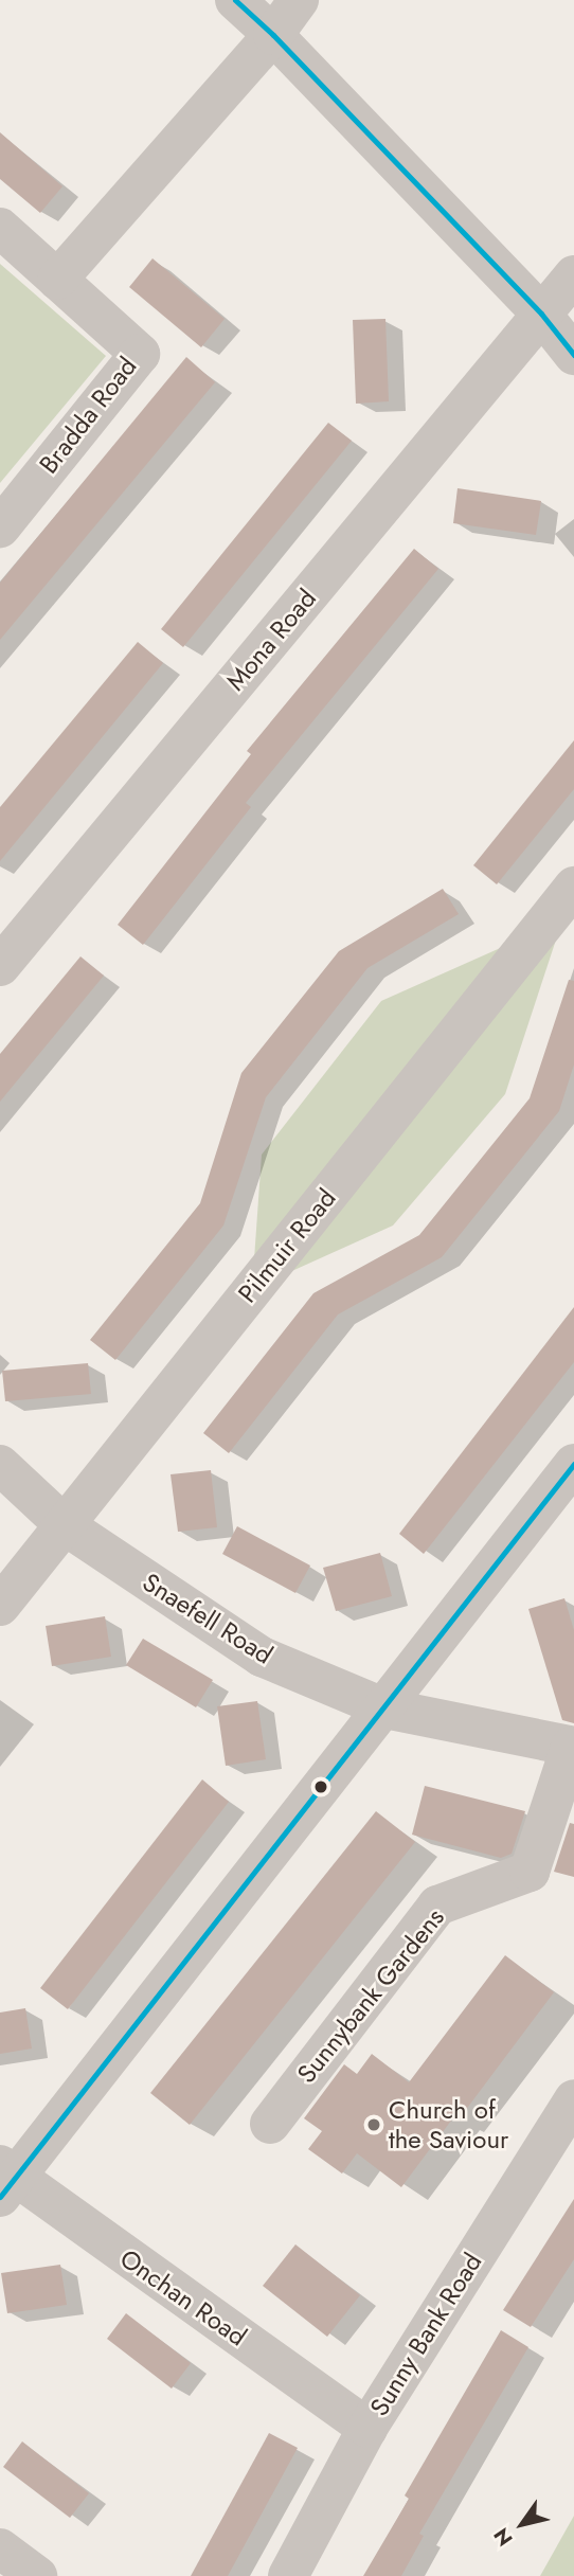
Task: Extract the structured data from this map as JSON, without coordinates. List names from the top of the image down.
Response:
{
  "streets": {
    "street": [
      "Bradda Road",
      "Mona Road",
      "Pilmuir Road",
      "Snaefell Road",
      "Sunnybank Gardens",
      "Onchan Road",
      "Sunny Bank Road"
    ]
  },
  "crossings": [
    ["Pilmuir Road", "Snaefell Road"],
    ["Snaefell Road", "Sunnybank Gardens"],
    ["Onchan Road", "Sunny Bank Road"]
  ],
  "places": ["Church of the Saviour"],
  "north": "bottom left"
}
